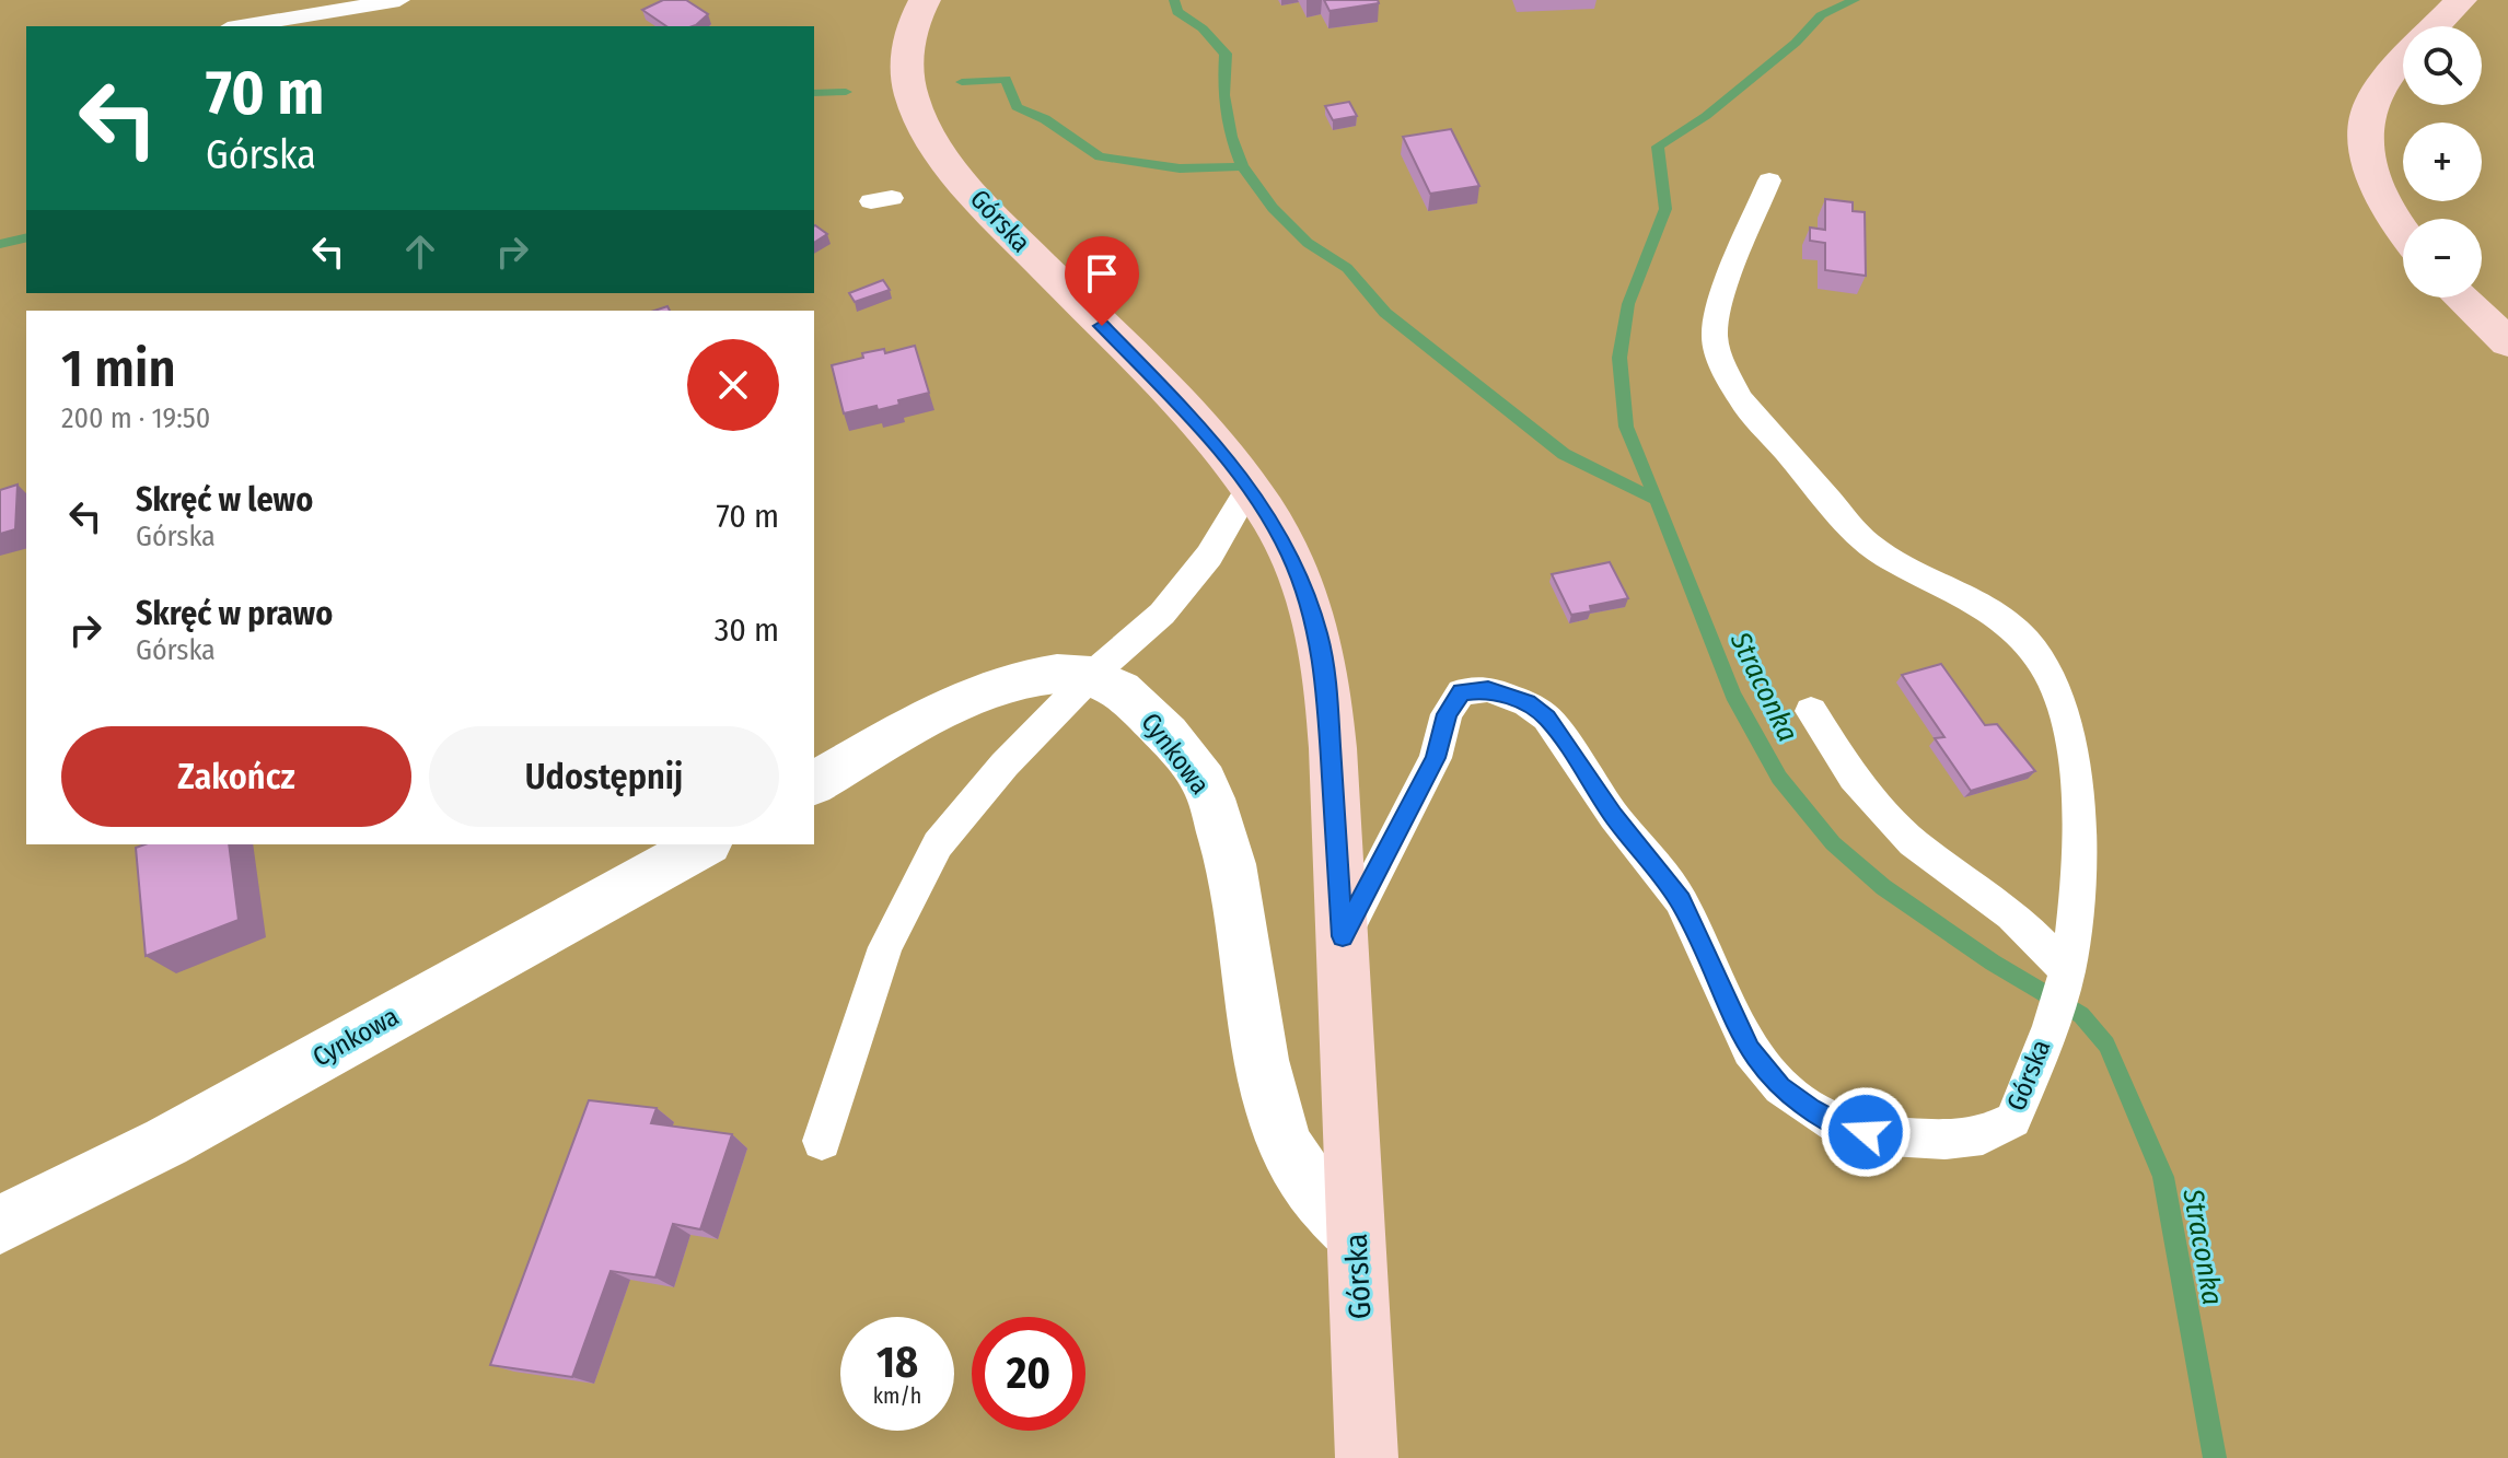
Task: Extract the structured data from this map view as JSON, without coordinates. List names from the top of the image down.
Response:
{
  "streets": {
    "street": ["Górska", "Cynkowa"]
  },
  "crossings": [
    ["Górska", "Cynkowa"]
  ],
  "water": ["Straconka"],
  "page": {
    "map_buttons": ["+", "−"],
    "turn": ["70 m", "Górska"],
    "heading": ["1 min", "200 m · 19:50"],
    "list": [
      {
        "name": "Skręć w lewo",
        "note": "Górska",
        "value": "70 m"
      },
      {
        "name": "Skręć w prawo",
        "note": "Górska",
        "value": "30 m"
      }
    ],
    "buttons": ["Zakończ", "Udostępnij"],
    "speed": "18 km/h",
    "limit": "20"
  }
}
